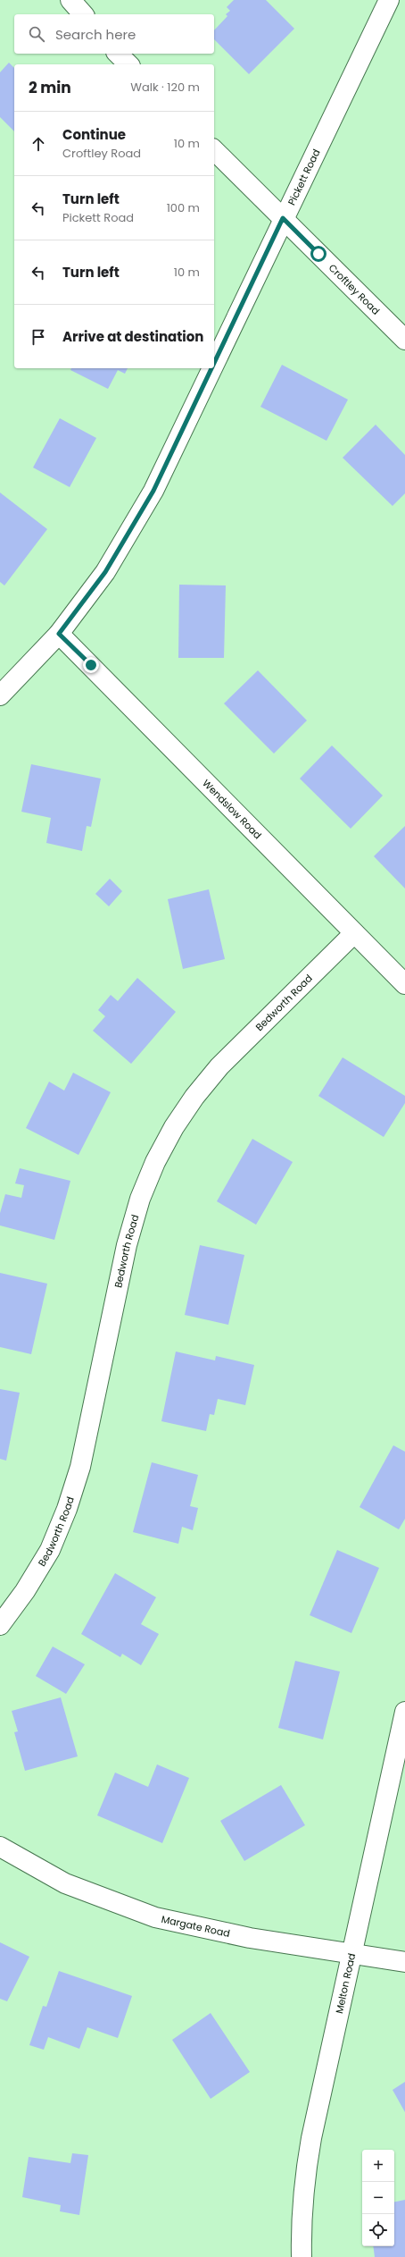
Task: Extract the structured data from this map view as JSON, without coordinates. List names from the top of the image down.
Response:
{
  "streets": {
    "street": [
      "Pickett Road",
      "Croftley Road",
      "Wendslow Road",
      "Bedworth Road",
      "Margate Road",
      "Melton Road"
    ]
  },
  "crossings": [
    ["Pickett Road", "Croftley Road"],
    ["Pickett Road", "Wendslow Road"],
    ["Wendslow Road", "Bedworth Road"],
    ["Margate Road", "Melton Road"]
  ],
  "page": {
    "search": "Search here",
    "heading": ["2 min", "Walk · 120 m"],
    "list": [
      ["Continue", "Croftley Road", "10 m"],
      ["Turn left", "Pickett Road", "100 m"],
      ["Turn left", "10 m"],
      "Arrive at destination"
    ],
    "map_buttons": ["+", "−"]
  }
}
